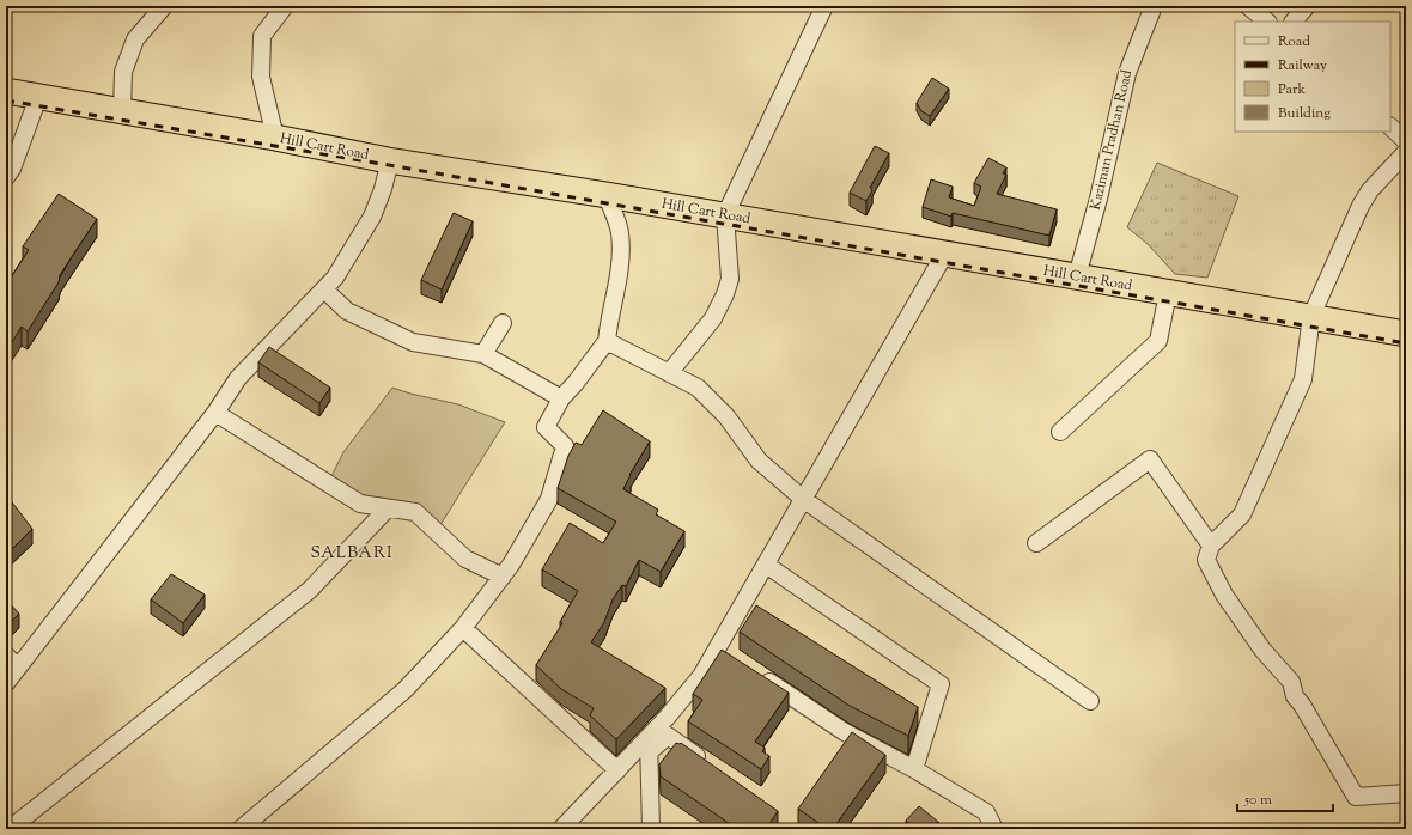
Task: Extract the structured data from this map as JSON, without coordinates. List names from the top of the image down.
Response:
{
  "streets": {
    "highway": ["Hill Cart Road"],
    "street": ["Kaziman Pradhan Road"]
  },
  "crossings": [
    ["Kaziman Pradhan Road", "Hill Cart Road"]
  ],
  "districts": ["SALBARI"],
  "legend": [
    "Road",
    "Railway",
    "Park",
    "Building"
  ],
  "scale_bar": "50 m"
}
